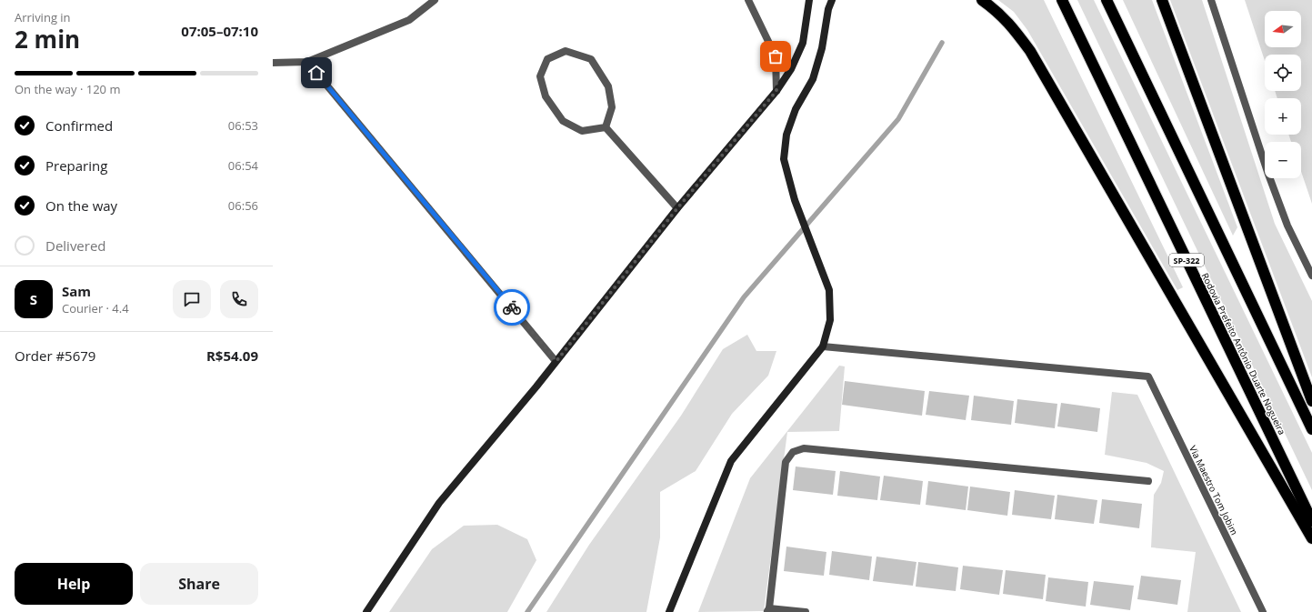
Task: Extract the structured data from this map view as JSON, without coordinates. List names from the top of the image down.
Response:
{
  "streets": {
    "highway": ["SP-322", "Rodovia Prefeito Antônio Duarte Nogueira"],
    "street": ["Via Maestro Tom Jobim"]
  },
  "north": "left",
  "page": {
    "heading": ["2 min", "Arriving in", "07:05–07:10"],
    "panel": [
      "Sam",
      "Courier · 4.4",
      "Order #5679",
      "R$54.09"
    ],
    "map_buttons": ["+", "−"],
    "bar": "On the way · 120 m",
    "list": [
      ["Confirmed", "06:53"],
      ["Preparing", "06:54"],
      ["On the way", "06:56"],
      "Delivered"
    ],
    "round": "S",
    "buttons": ["Help", "Share"]
  }
}
